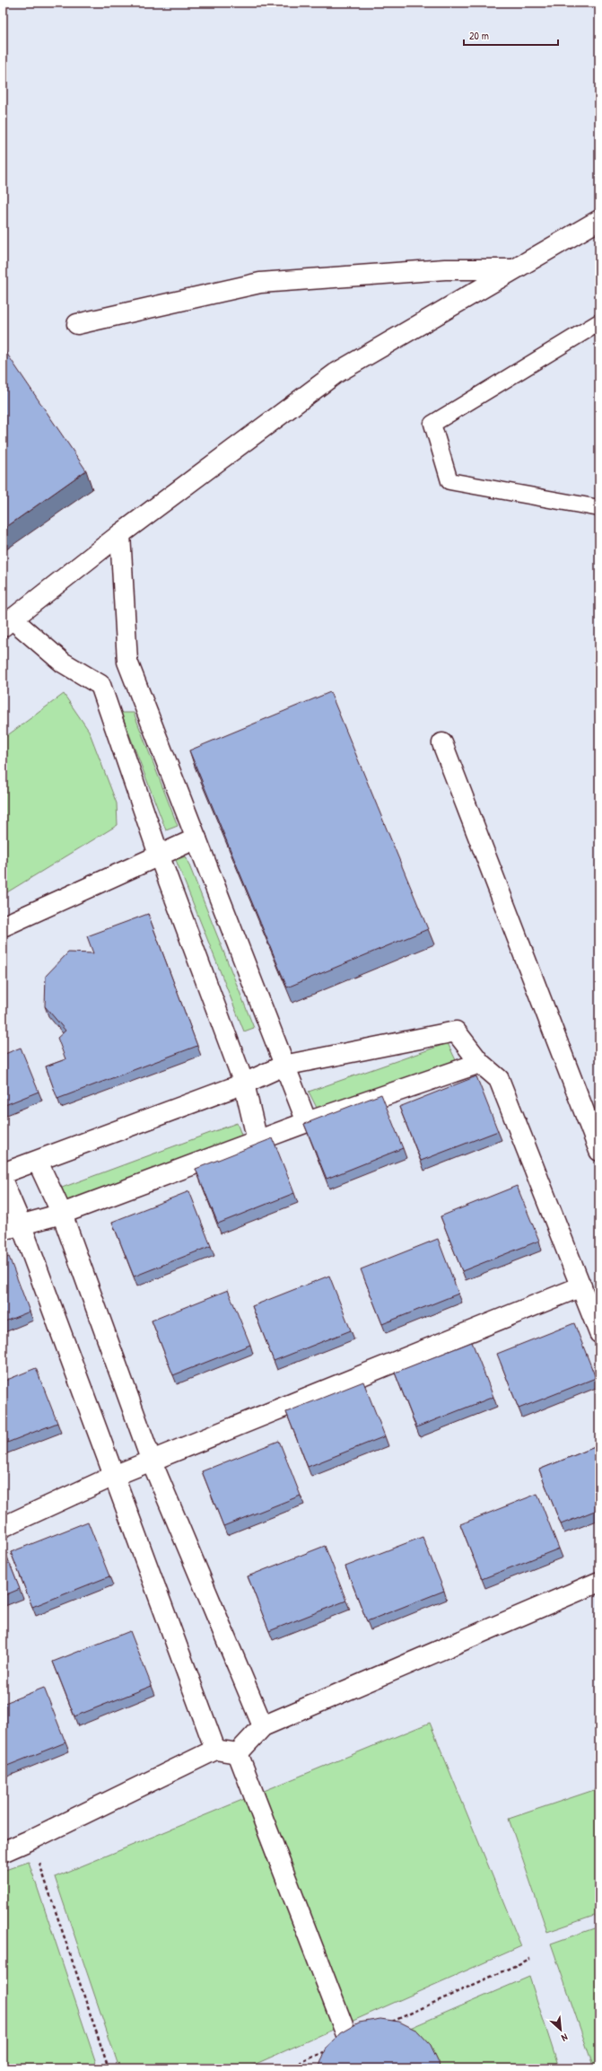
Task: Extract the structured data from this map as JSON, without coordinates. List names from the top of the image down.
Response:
{
  "scale_bar": "20 m",
  "north": "bottom right"
}
